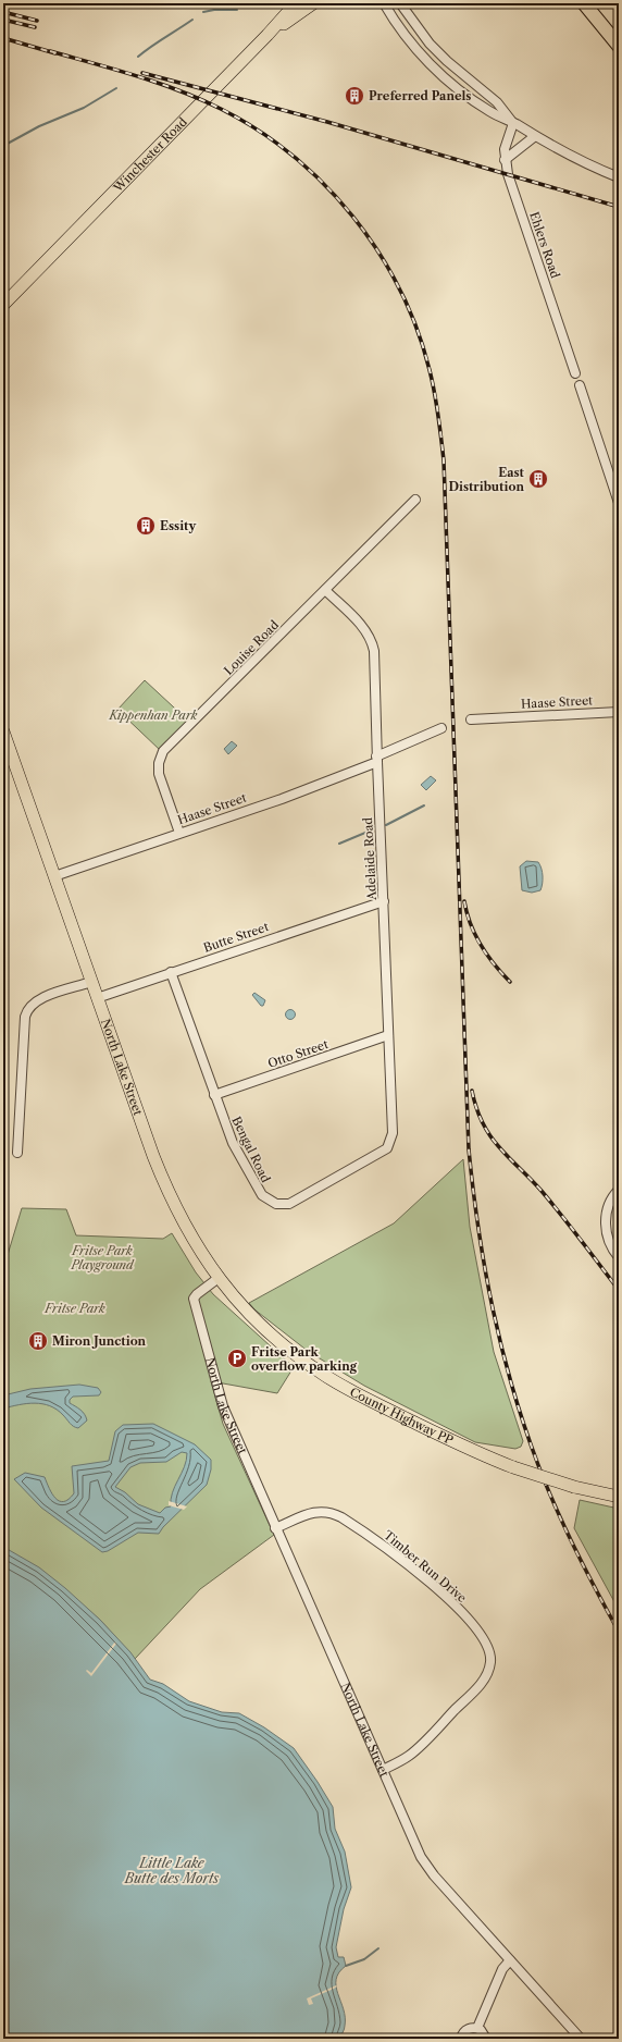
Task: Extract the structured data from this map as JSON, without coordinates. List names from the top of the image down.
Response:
{
  "streets": {
    "main road": ["Winchester Road", "North Lake Street", "County Highway PP"],
    "street": [
      "Ehlers Road",
      "Louise Road",
      "Haase Street",
      "Adelaide Road",
      "Butte Street",
      "Otto Street",
      "Bengal Road",
      "Timber Run Drive"
    ]
  },
  "crossings": [
    ["Louise Road", "Haase Street"],
    ["Louise Road", "Adelaide Road"],
    ["Haase Street", "Adelaide Road"],
    ["Haase Street", "North Lake Street"],
    ["Adelaide Road", "Butte Street"],
    ["Adelaide Road", "Otto Street"],
    ["Adelaide Road", "Bengal Road"],
    ["Butte Street", "North Lake Street"],
    ["Butte Street", "Bengal Road"],
    ["Otto Street", "Bengal Road"],
    ["North Lake Street", "County Highway PP"],
    ["North Lake Street", "Timber Run Drive"]
  ],
  "water": ["Little Lake Butte des Morts"],
  "parks": ["Kippenhan Park", "Fritse Park Playground", "Fritse Park"],
  "places": {
    "building": [
      "Preferred Panels",
      "East Distribution",
      "Essity",
      "Miron Junction"
    ],
    "parking": ["Fritse Park overflow parking"]
  }
}
